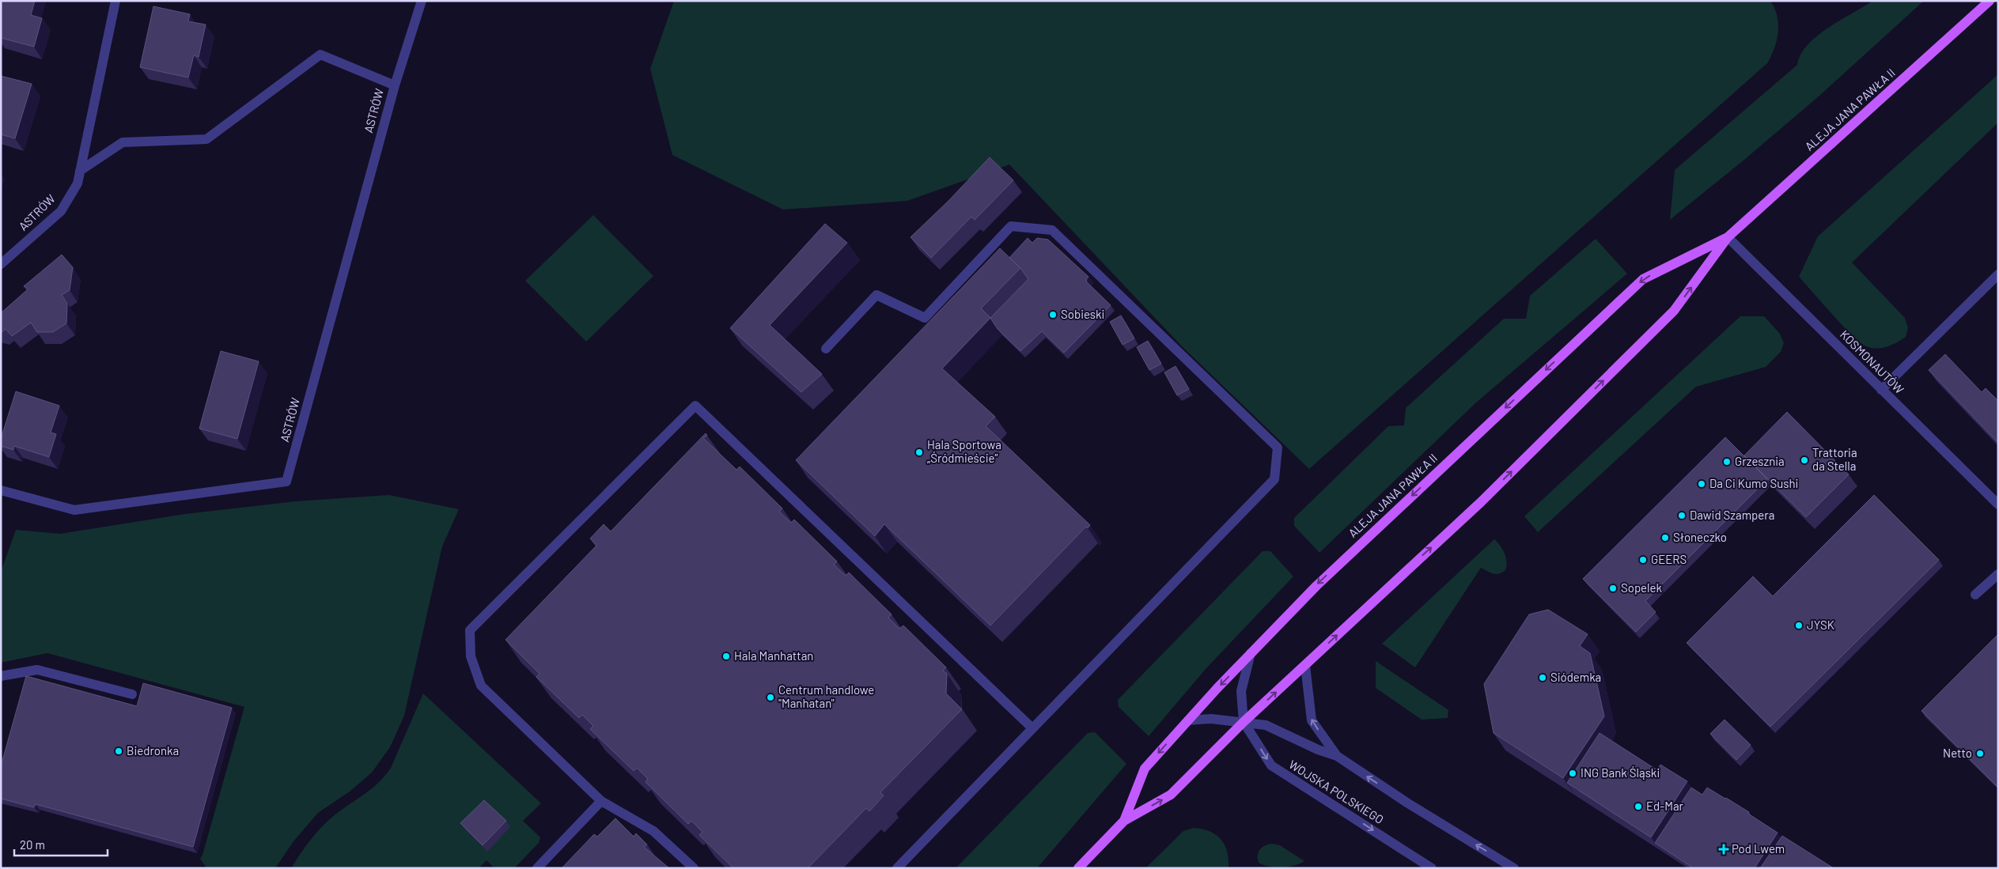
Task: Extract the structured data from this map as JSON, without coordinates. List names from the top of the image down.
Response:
{
  "streets": {
    "main road": ["ALEJA JANA PAWŁA II"],
    "street": ["ASTRÓW", "KOSMONAUTÓW", "WOJSKA POLSKIEGO"]
  },
  "crossings": [
    ["ALEJA JANA PAWŁA II", "KOSMONAUTÓW"],
    ["ALEJA JANA PAWŁA II", "WOJSKA POLSKIEGO"]
  ],
  "places": {
    "other": [
      "Sobieski",
      "Hala Sportowa „Śródmieście”",
      "Trattoria da Stella",
      "Grzesznia",
      "Da Ci Kumo Sushi",
      "Dawid Szampera",
      "Słoneczko",
      "GEERS",
      "Sopelek",
      "JYSK",
      "Hala Manhattan",
      "Siódemka",
      "Centrum handlowe \"Manhatan\"",
      "Biedronka",
      "Netto",
      "ING Bank Śląski",
      "Ed-Mar"
    ],
    "health": ["Pod Lwem"]
  },
  "scale_bar": "20 m"
}
